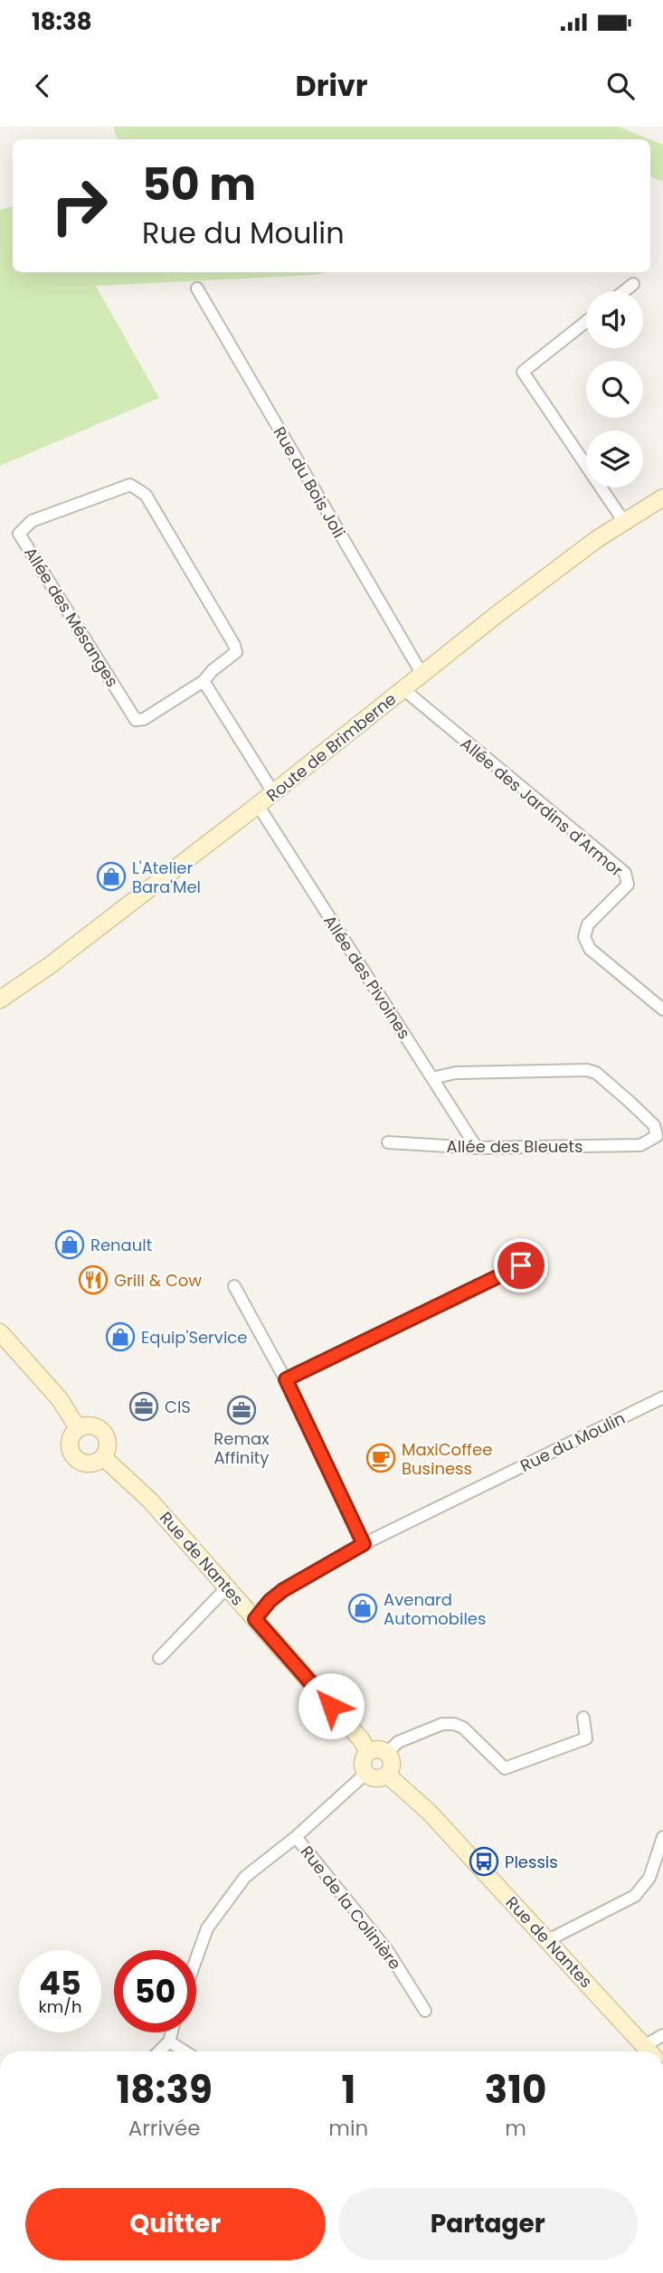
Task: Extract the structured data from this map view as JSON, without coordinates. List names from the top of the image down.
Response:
{
  "streets": {
    "main road": ["Route de Brimberne", "Rue de Nantes"],
    "street": [
      "Rue du Bois Joli",
      "Allée des Mésanges",
      "Allée des Jardins d'Armor",
      "Allée des Pivoines",
      "Allée des Bleuets",
      "Rue du Moulin",
      "Rue de la Colinière"
    ]
  },
  "crossings": [
    ["Rue du Bois Joli", "Route de Brimberne"],
    ["Route de Brimberne", "Allée des Jardins d'Armor"],
    ["Route de Brimberne", "Allée des Pivoines"],
    ["Allée des Pivoines", "Allée des Bleuets"],
    ["Rue du Moulin", "Rue de Nantes"]
  ],
  "places": {
    "shop": [
      "L'Atelier Bara'Mel",
      "Renault",
      "Equip'Service",
      "Avenard Automobiles"
    ],
    "restaurant": ["Grill & Cow"],
    "office": ["CIS", "Remax Affinity"],
    "cafe": ["MaxiCoffee Business"],
    "bus stop": ["Plessis"]
  },
  "page": {
    "status": "18:38",
    "header": "Drivr",
    "turn": ["50 m", "Rue du Moulin"],
    "speed": "45 km/h",
    "limit": "50",
    "eta": [
      "18:39",
      "Arrivée",
      "1",
      "min",
      "310",
      "m"
    ],
    "buttons": ["Quitter", "Partager"]
  }
}
